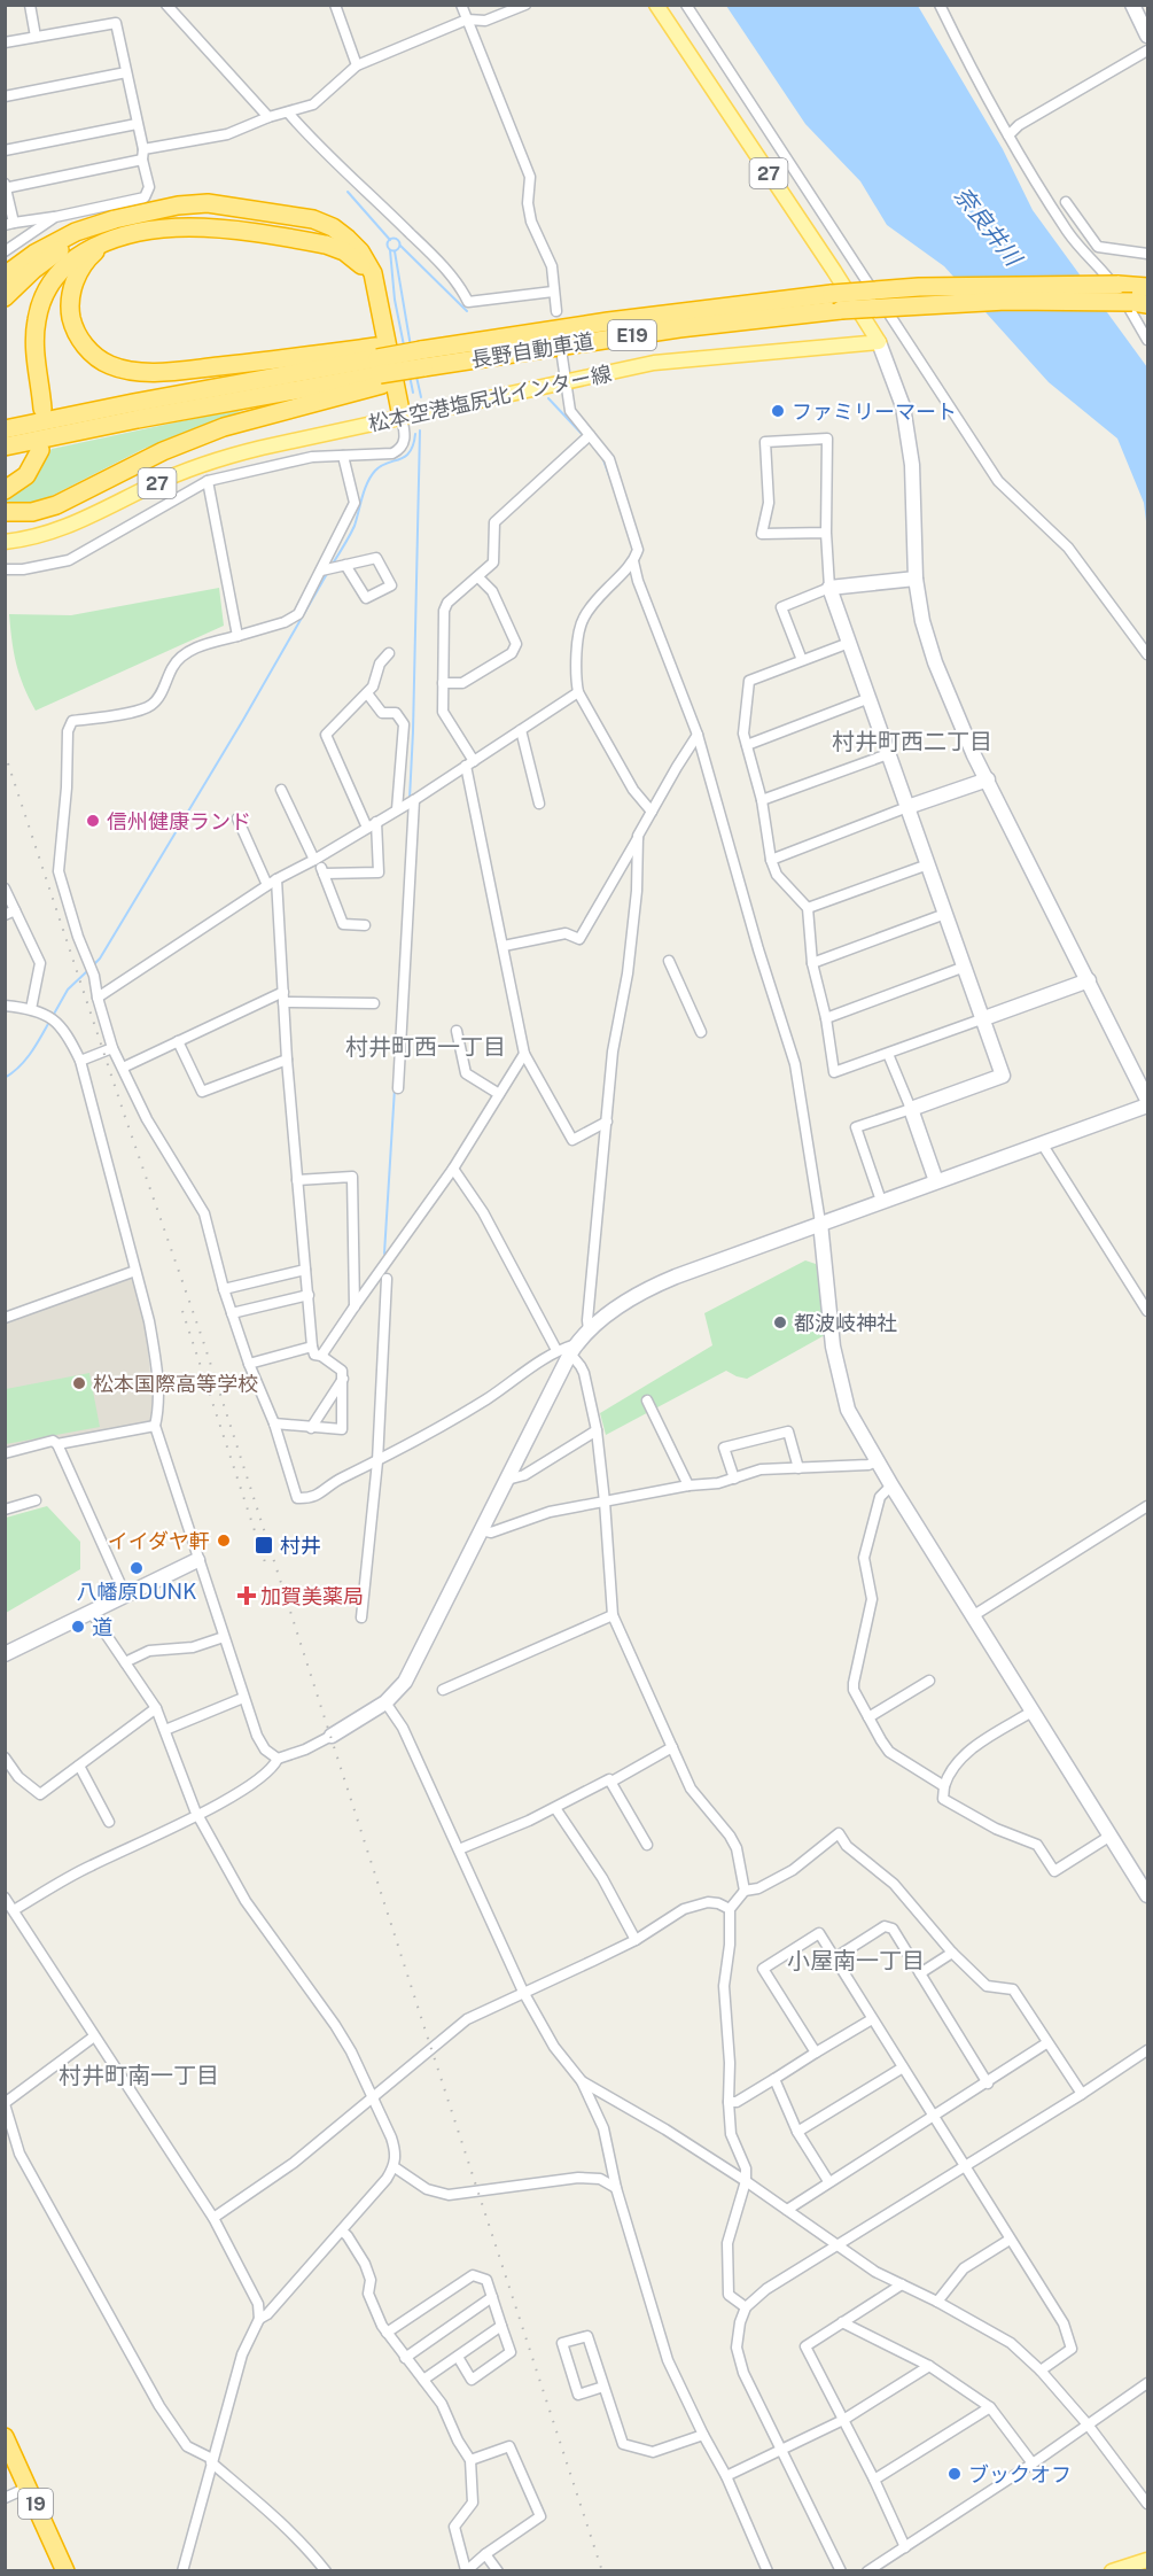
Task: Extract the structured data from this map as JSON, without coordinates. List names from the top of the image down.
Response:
{
  "streets": {
    "highway": ["E19", "長野自動車道", "19"],
    "main road": ["27", "松本空港塩尻北インター線"]
  },
  "crossings": [
    ["27", "松本空港塩尻北インター線"]
  ],
  "districts": [
    "村井町西二丁目",
    "村井町西一丁目",
    "小屋南一丁目",
    "村井町南一丁目"
  ],
  "water": ["奈良井川"],
  "places": {
    "other": [
      "ファミリーマート",
      "信州健康ランド",
      "都波岐神社",
      "松本国際高等学校",
      "イイダヤ軒",
      "八幡原DUNK",
      "道",
      "ブックオフ"
    ],
    "transit": ["村井"],
    "health": ["加賀美薬局"]
  }
}
